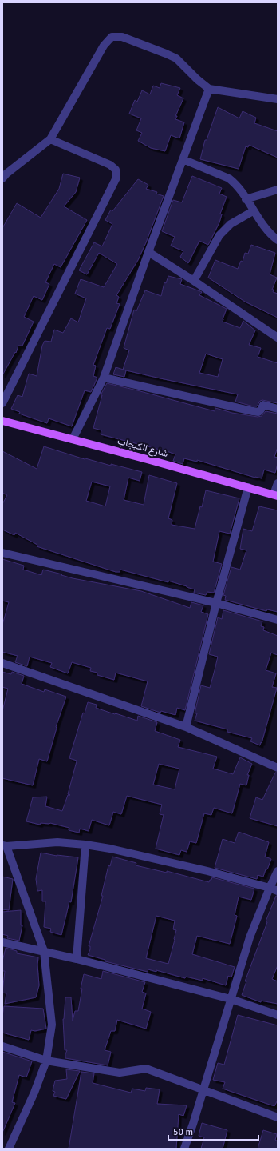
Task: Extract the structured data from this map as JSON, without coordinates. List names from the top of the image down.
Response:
{
  "streets": {
    "main road": ["شارع الكبجاب"]
  },
  "scale_bar": "50 m"
}
